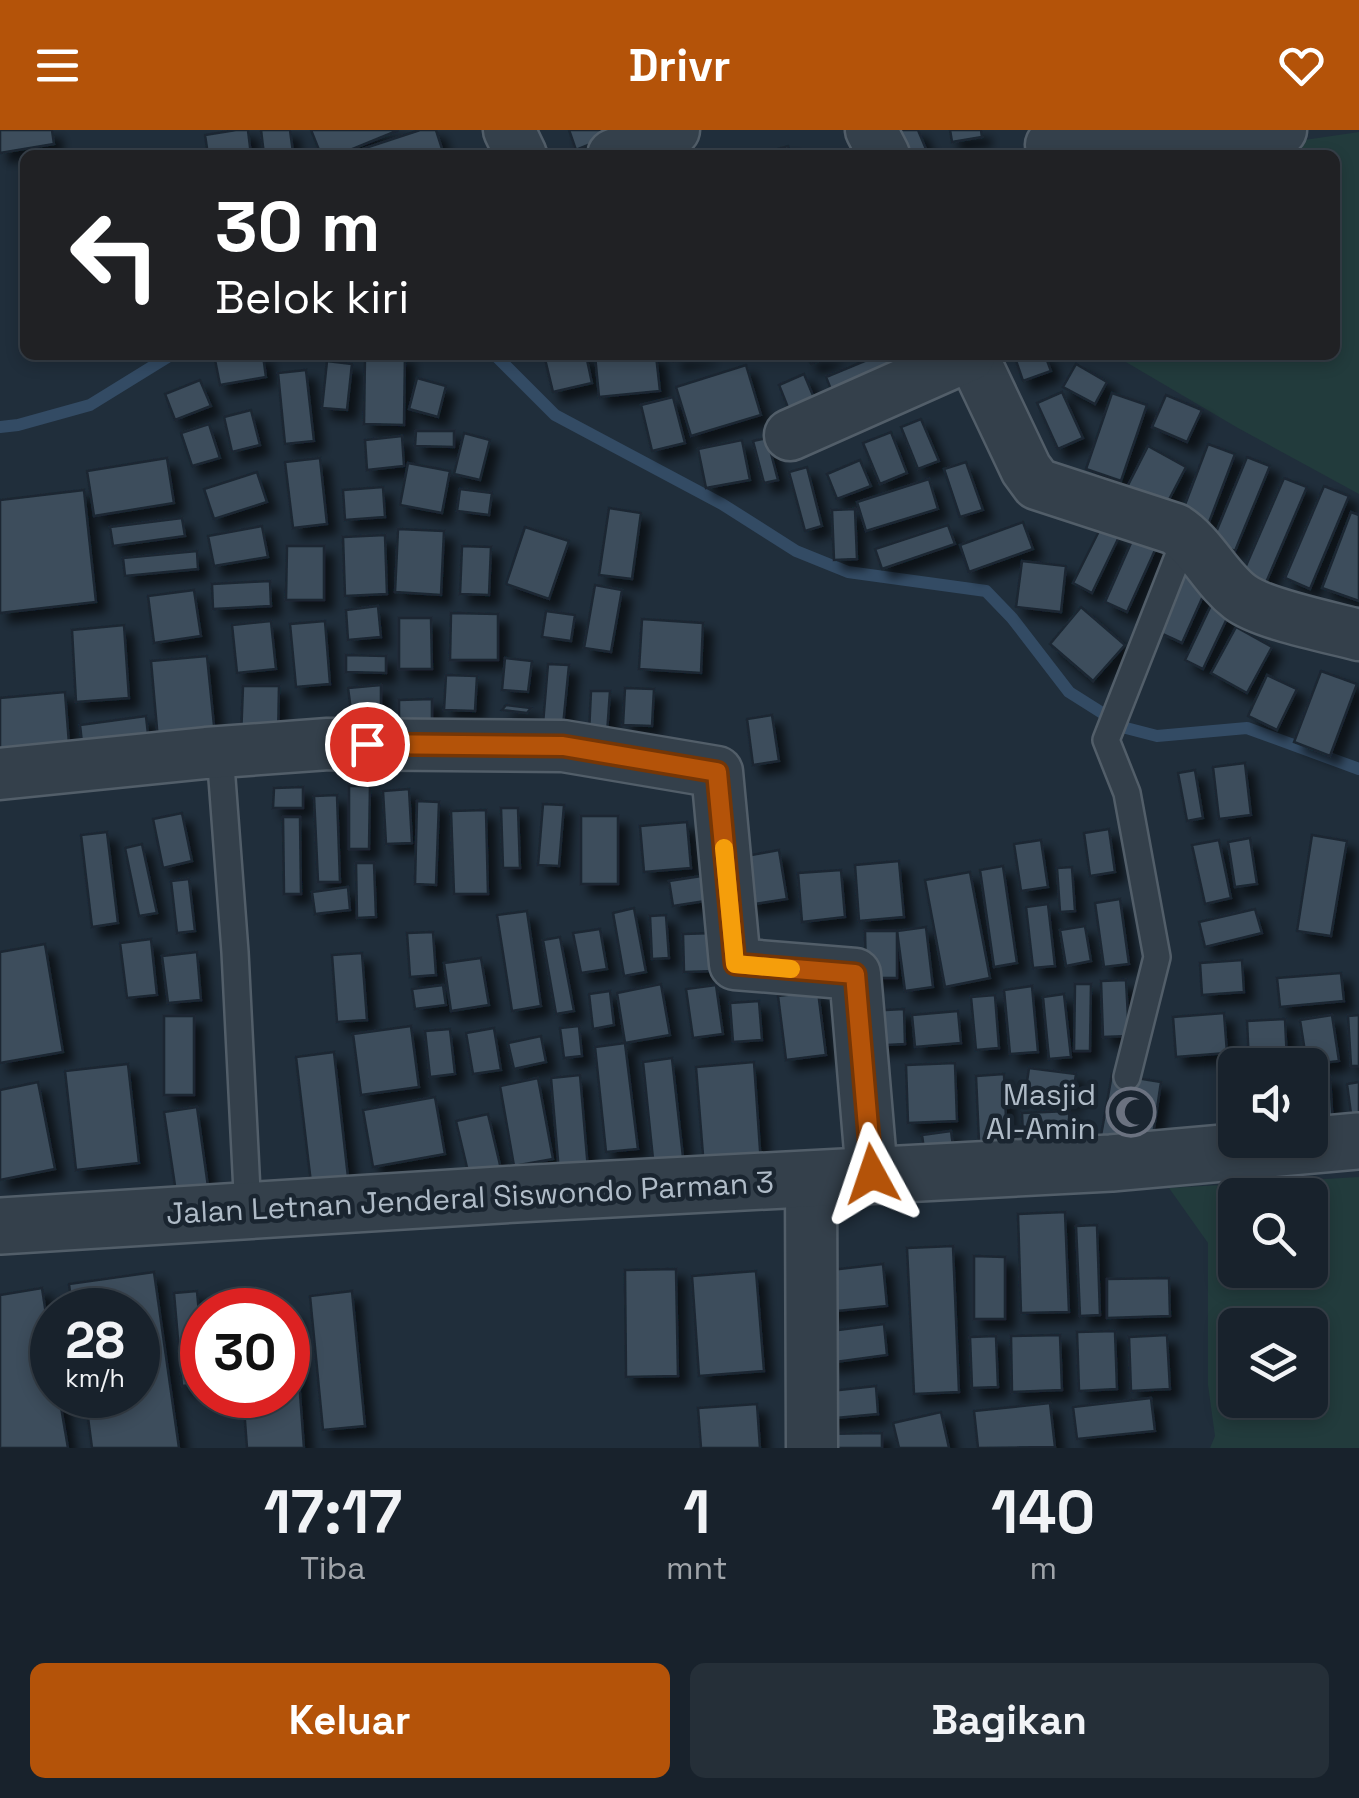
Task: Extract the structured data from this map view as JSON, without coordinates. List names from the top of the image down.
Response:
{
  "streets": {
    "street": ["Jalan Letnan Jenderal Siswondo Parman 3"]
  },
  "places": {
    "mosque": ["Masjid Al-Amin"]
  },
  "page": {
    "header": "Drivr",
    "turn": ["30 m", "Belok kiri"],
    "speed": "28 km/h",
    "limit": "30",
    "eta": [
      "17:17",
      "Tiba",
      "1",
      "mnt",
      "140",
      "m"
    ],
    "buttons": ["Keluar", "Bagikan"]
  }
}
